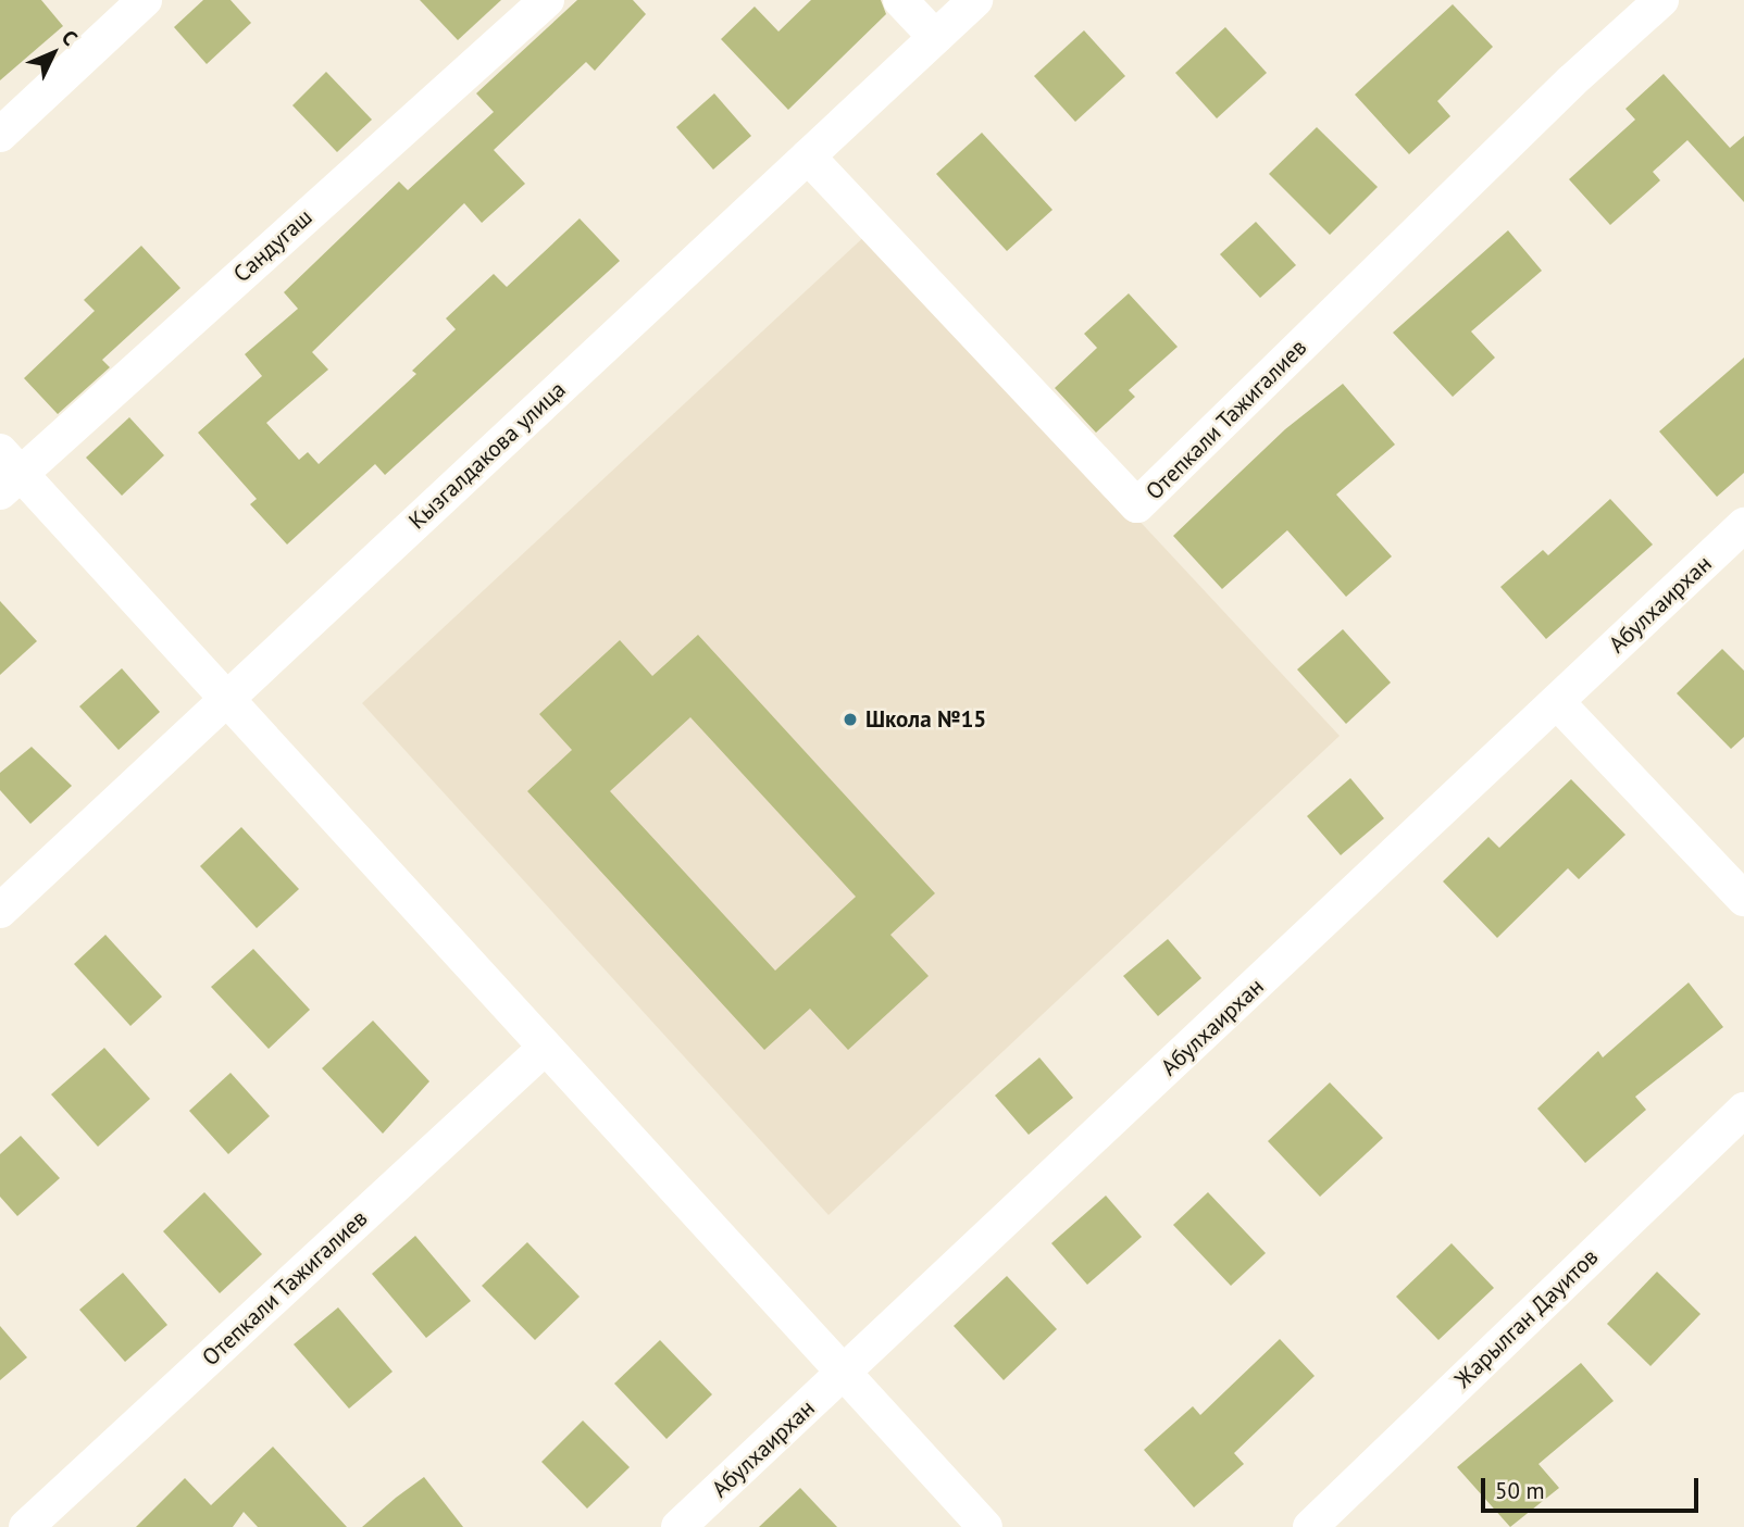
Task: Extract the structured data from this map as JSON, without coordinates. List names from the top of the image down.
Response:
{
  "streets": {
    "street": [
      "Сандугаш",
      "Отепкали Тажигалиев",
      "Кызгалдакова улица",
      "Абулхаирхан",
      "Жарылган Дауитов"
    ]
  },
  "crossings": [
    ["Отепкали Тажигалиев", "Кызгалдакова улица"]
  ],
  "places": ["Школа №15"],
  "scale_bar": "50 m",
  "north": "top right"
}
